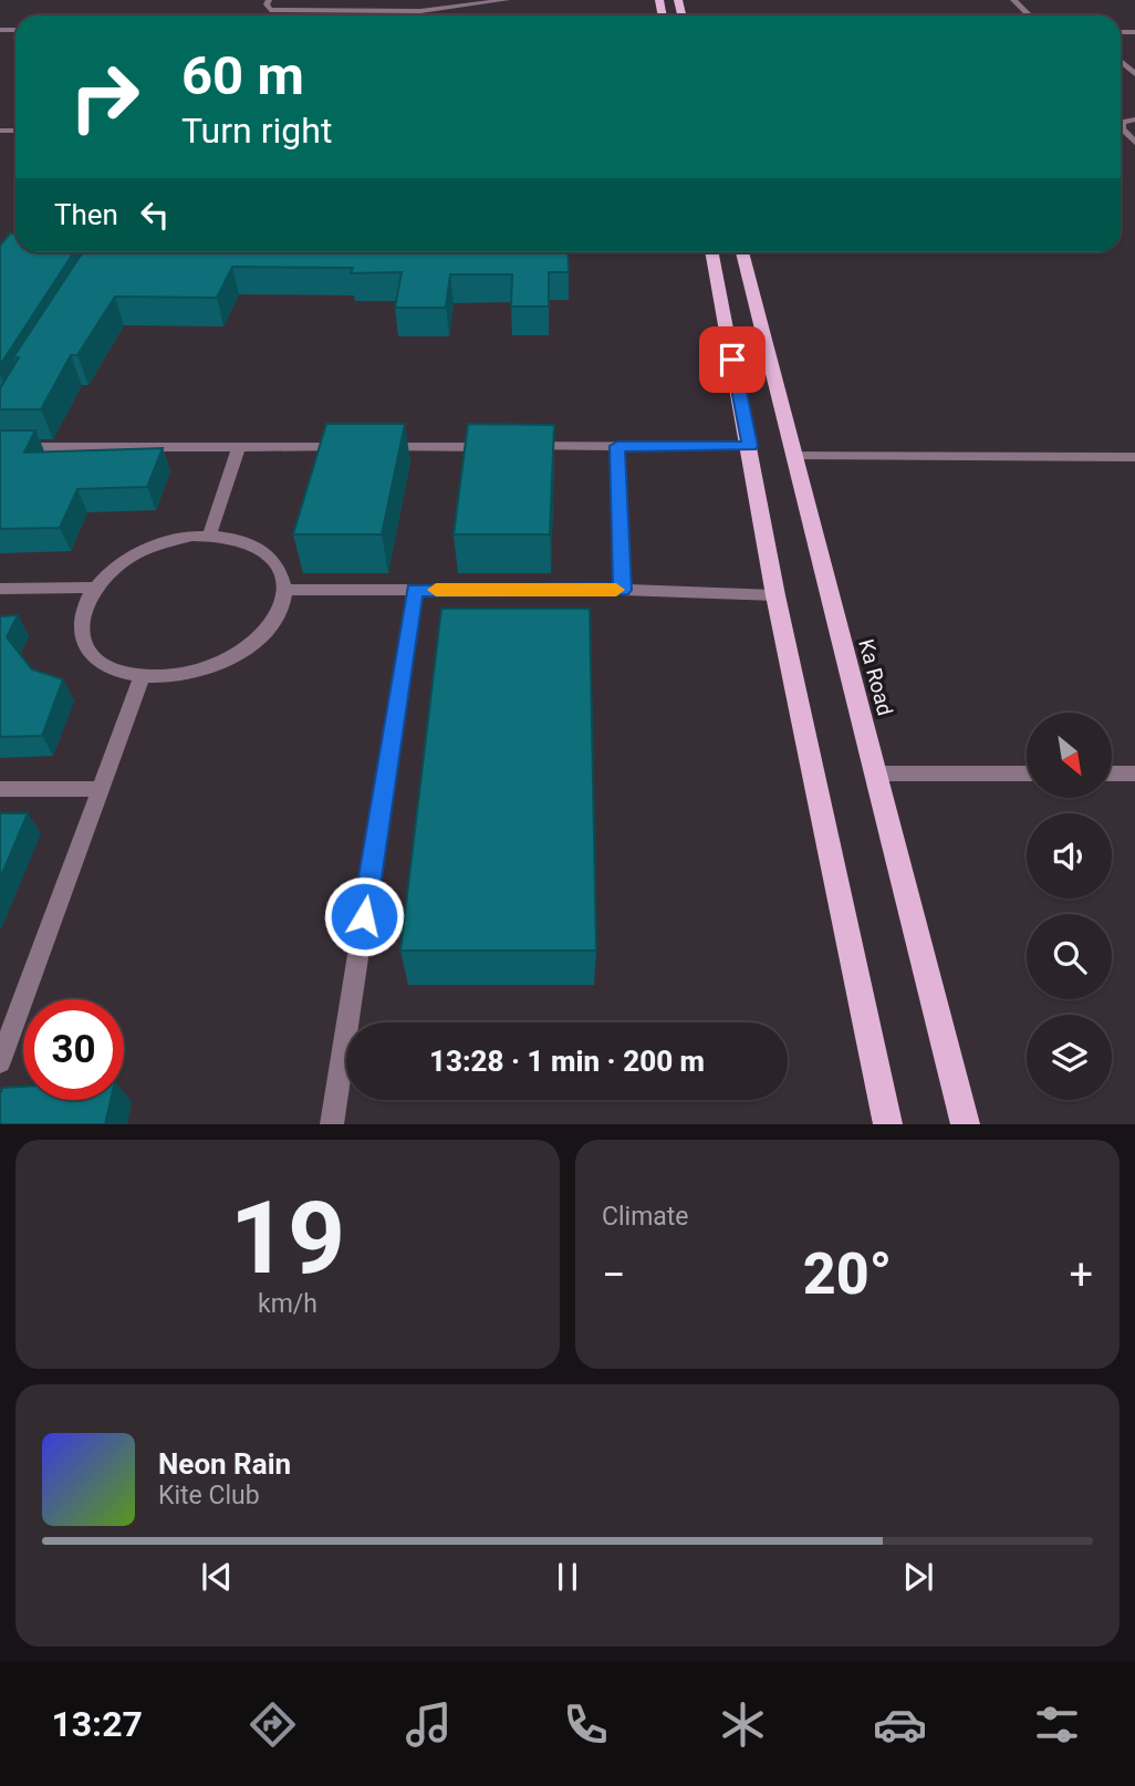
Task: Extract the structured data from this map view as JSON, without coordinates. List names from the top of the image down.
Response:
{
  "streets": {
    "main road": ["Ka Road"]
  },
  "north": "bottom right",
  "page": {
    "turn": ["60 m", "Turn right"],
    "then": "Then",
    "limit": "30",
    "trip": "13:28 · 1 min · 200 m",
    "tile": [
      ["19", "km/h"],
      "Climate"
    ],
    "heat": ["−", "20°", "+"],
    "song": ["Neon Rain", "Kite Club"],
    "tabs": "13:27"
  }
}
